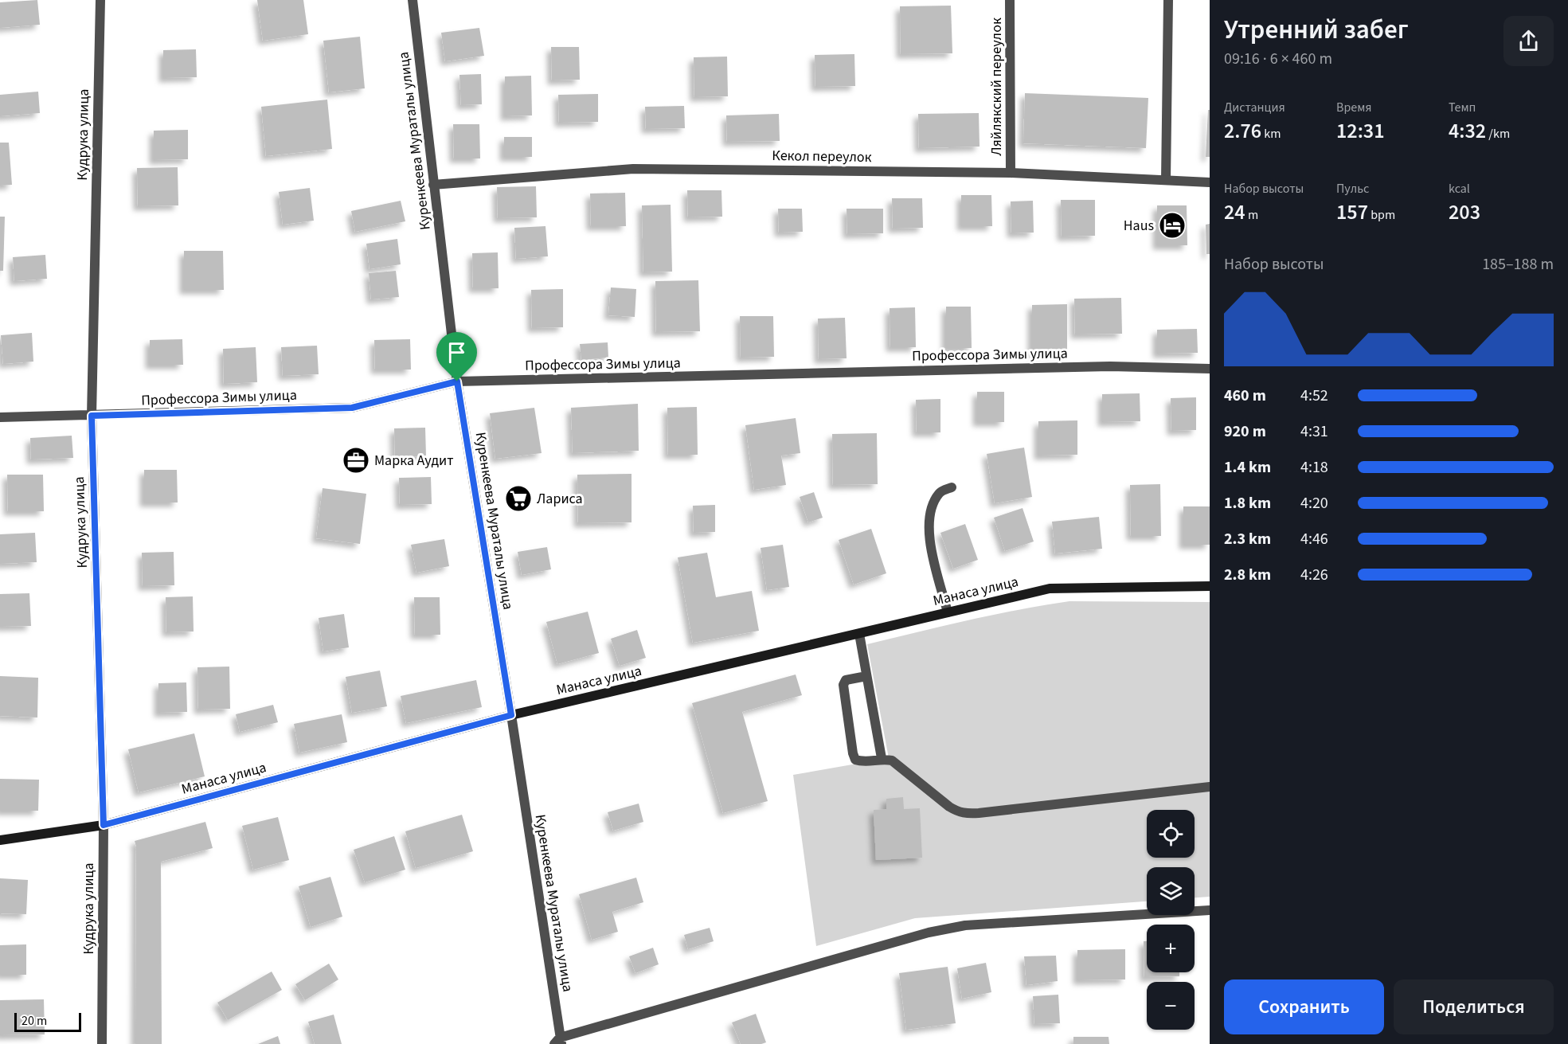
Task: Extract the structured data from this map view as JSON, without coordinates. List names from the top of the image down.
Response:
{
  "streets": {
    "street": [
      "Ляйлякский переулок",
      "Кудрука улица",
      "Куренкеева Мураталы улица",
      "Кекол переулок",
      "Профессора Зимы улица",
      "Манаса улица"
    ]
  },
  "crossings": [
    ["Ляйлякский переулок", "Кекол переулок"],
    ["Кудрука улица", "Профессора Зимы улица"],
    ["Кудрука улица", "Манаса улица"],
    ["Куренкеева Мураталы улица", "Кекол переулок"],
    ["Куренкеева Мураталы улица", "Профессора Зимы улица"],
    ["Куренкеева Мураталы улица", "Манаса улица"]
  ],
  "places": {
    "hotel": ["Haus"],
    "office": ["Марка Аудит"],
    "supermarket": ["Лариса"]
  },
  "scale_bar": "20 m",
  "page": {
    "heading": ["Утренний забег", "09:16 · 6 × 460 m"],
    "stats": [
      ["Дистанция", "2.76 km"],
      ["Время", "12:31"],
      ["Темп", "4:32 /km"],
      ["Набор высоты", "24 m"],
      ["Пульс", "157 bpm"],
      ["kcal", "203"]
    ],
    "chart": ["Набор высоты", "185–188 m"],
    "list": [
      {
        "name": "460 m",
        "note": "4:52"
      },
      {
        "name": "920 m",
        "note": "4:31"
      },
      {
        "name": "1.4 km",
        "note": "4:18"
      },
      {
        "name": "1.8 km",
        "note": "4:20"
      },
      {
        "name": "2.3 km",
        "note": "4:46"
      },
      {
        "name": "2.8 km",
        "note": "4:26"
      }
    ],
    "map_buttons": ["+", "−"],
    "buttons": ["Сохранить", "Поделиться"],
    "scale": "20 m"
  }
}
